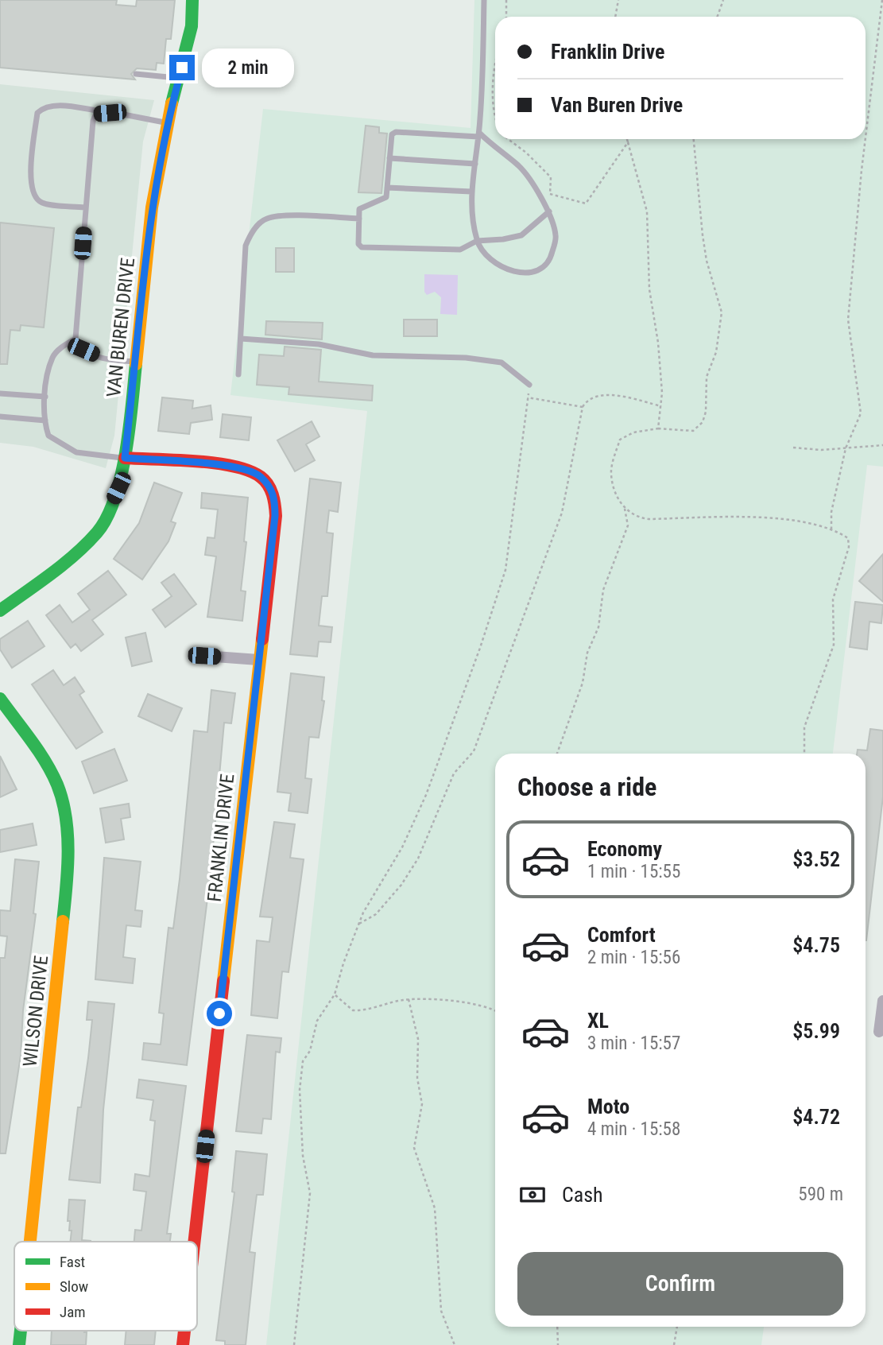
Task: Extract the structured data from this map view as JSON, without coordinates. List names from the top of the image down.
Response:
{
  "streets": {
    "street": ["VAN BUREN DRIVE", "FRANKLIN DRIVE", "WILSON DRIVE"]
  },
  "crossings": [
    ["VAN BUREN DRIVE", "FRANKLIN DRIVE"]
  ],
  "legend": ["Fast", "Slow", "Jam"],
  "page": {
    "banner": ["Franklin Drive", "Van Buren Drive"],
    "bubble": "2 min",
    "heading": "Choose a ride",
    "list": [
      {
        "name": "Economy",
        "note": "1 min · 15:55",
        "value": "$3.52"
      },
      {
        "name": "Comfort",
        "note": "2 min · 15:56",
        "value": "$4.75"
      },
      {
        "name": "XL",
        "note": "3 min · 15:57",
        "value": "$5.99"
      },
      {
        "name": "Moto",
        "note": "4 min · 15:58",
        "value": "$4.72"
      }
    ],
    "pay": ["Cash", "590 m"],
    "buttons": "Confirm"
  }
}
